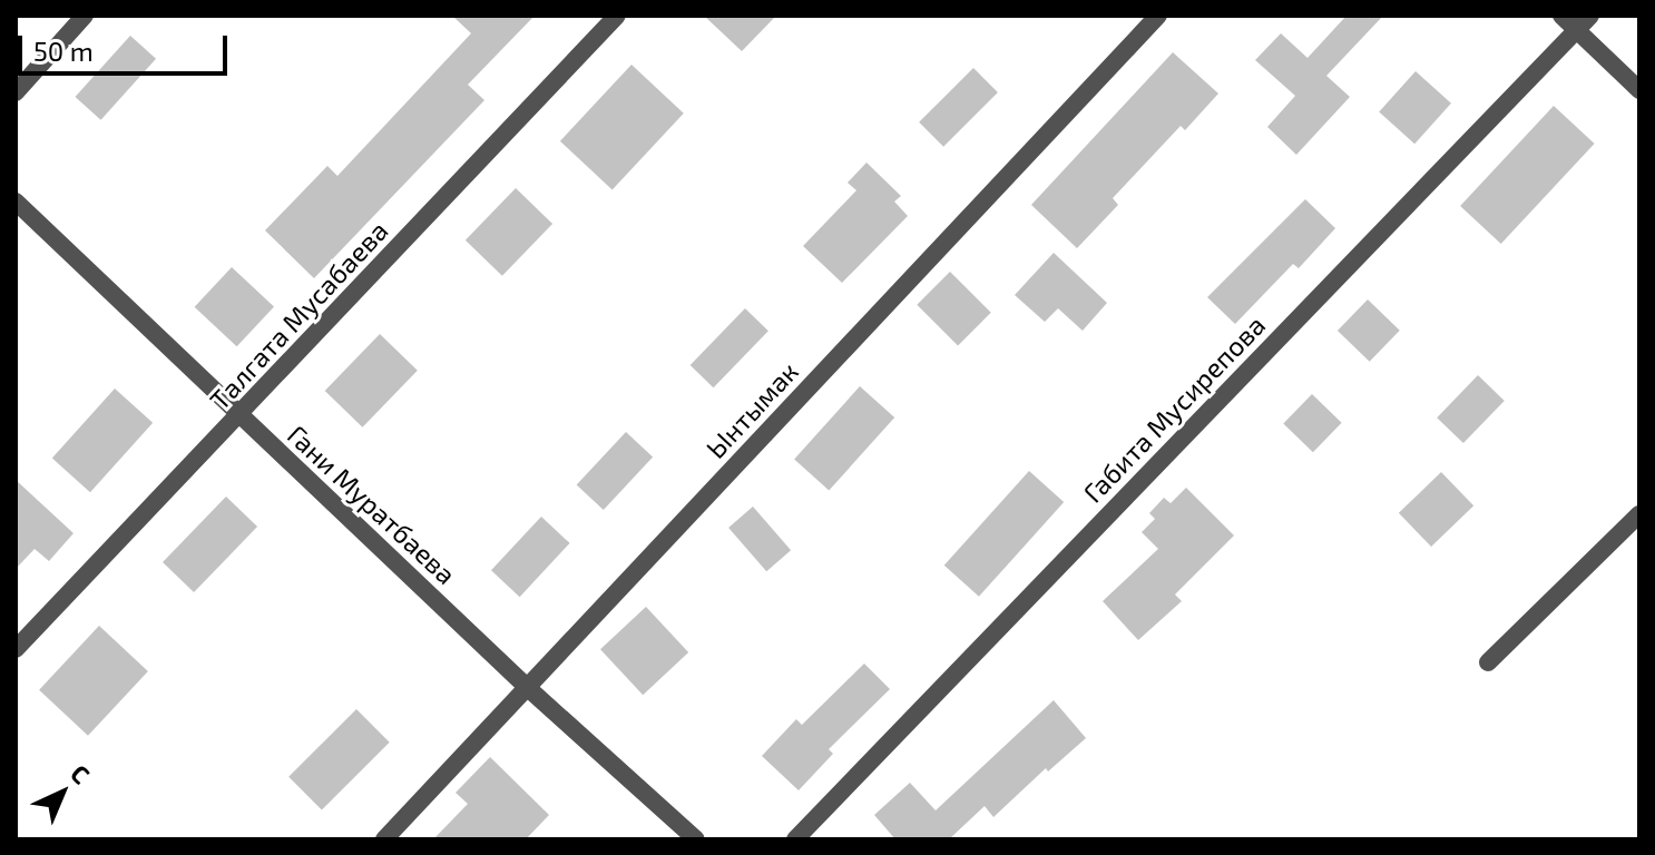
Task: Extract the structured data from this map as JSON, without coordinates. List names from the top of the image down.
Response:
{
  "streets": {
    "street": [
      "Талгата Мусабаева",
      "Габита Мусирепова",
      "Ынтымак",
      "Гани Муратбаева"
    ]
  },
  "crossings": [
    ["Талгата Мусабаева", "Гани Муратбаева"],
    ["Ынтымак", "Гани Муратбаева"]
  ],
  "scale_bar": "50 m",
  "north": "top right"
}
